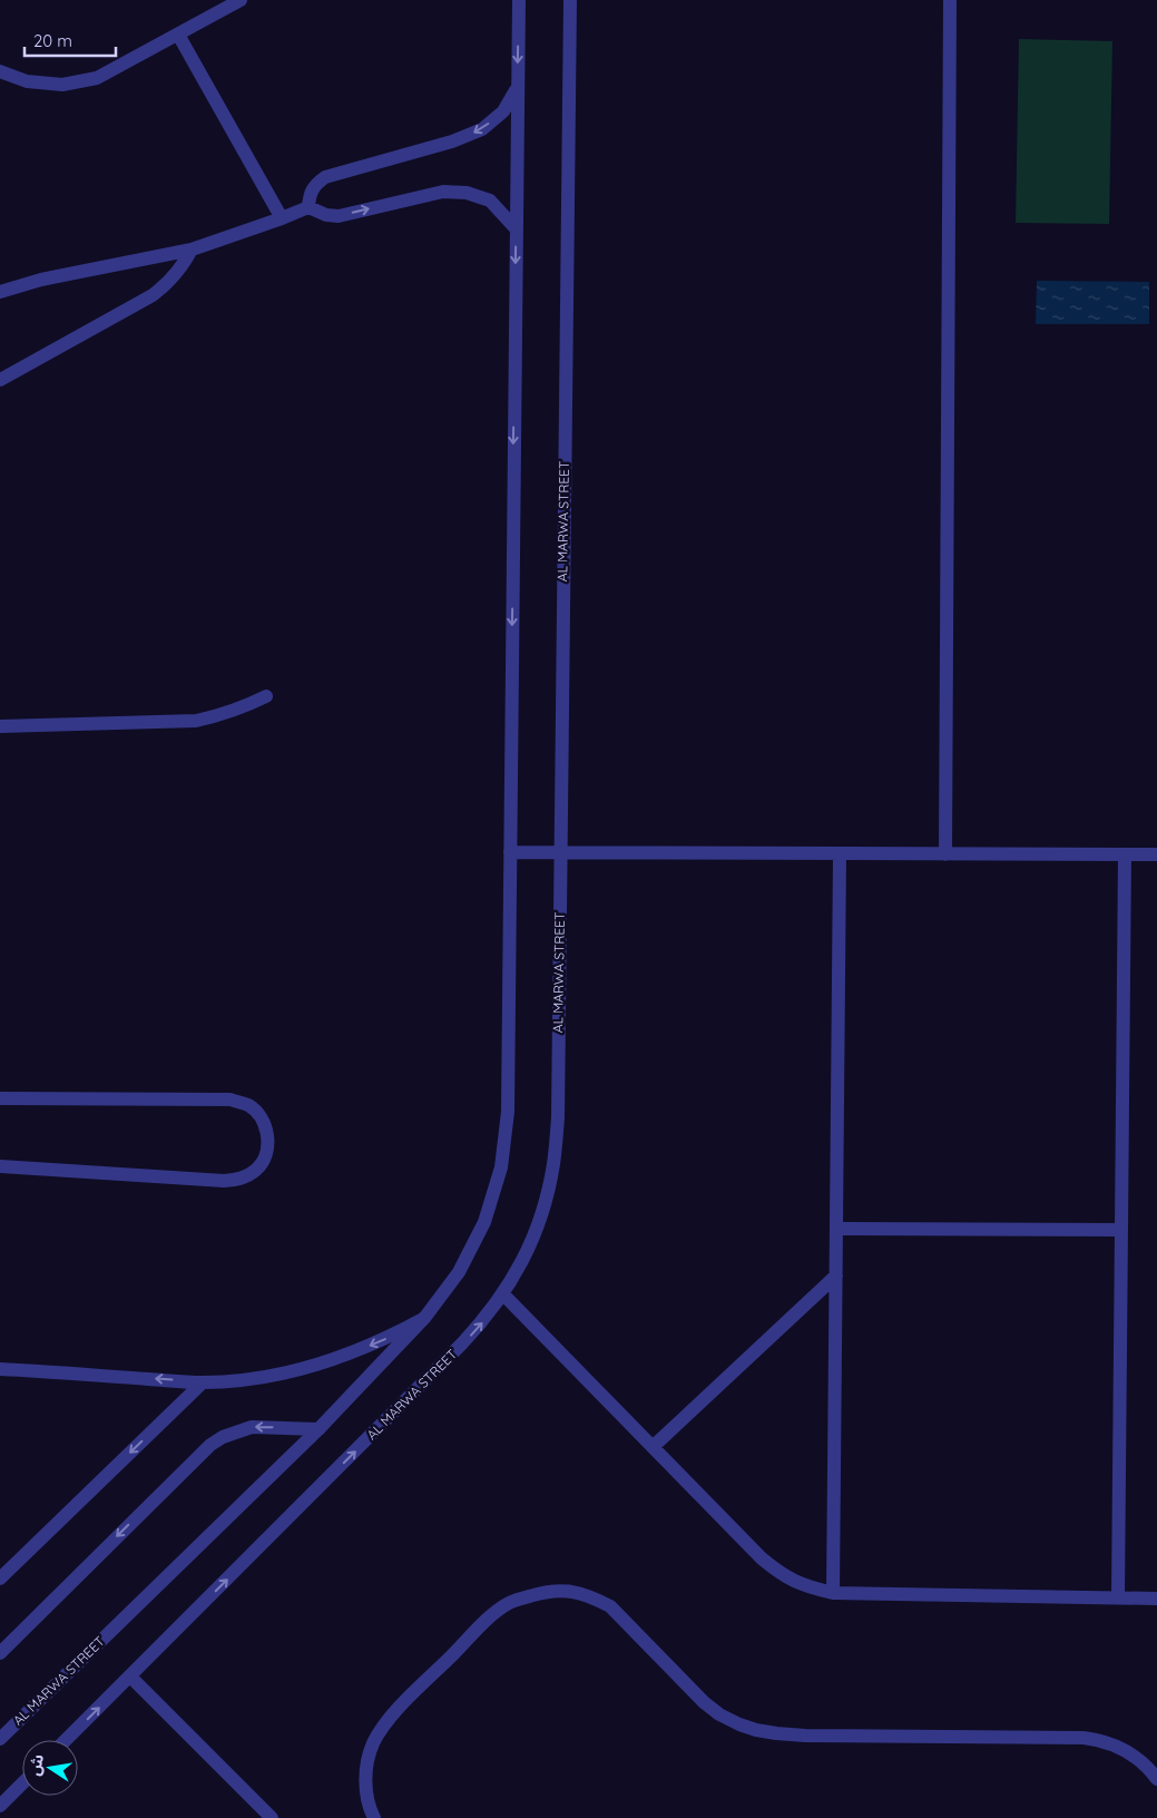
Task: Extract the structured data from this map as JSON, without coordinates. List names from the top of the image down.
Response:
{
  "streets": {
    "street": ["AL MARWA STREET"]
  },
  "scale_bar": "20 m",
  "north": "left"
}
